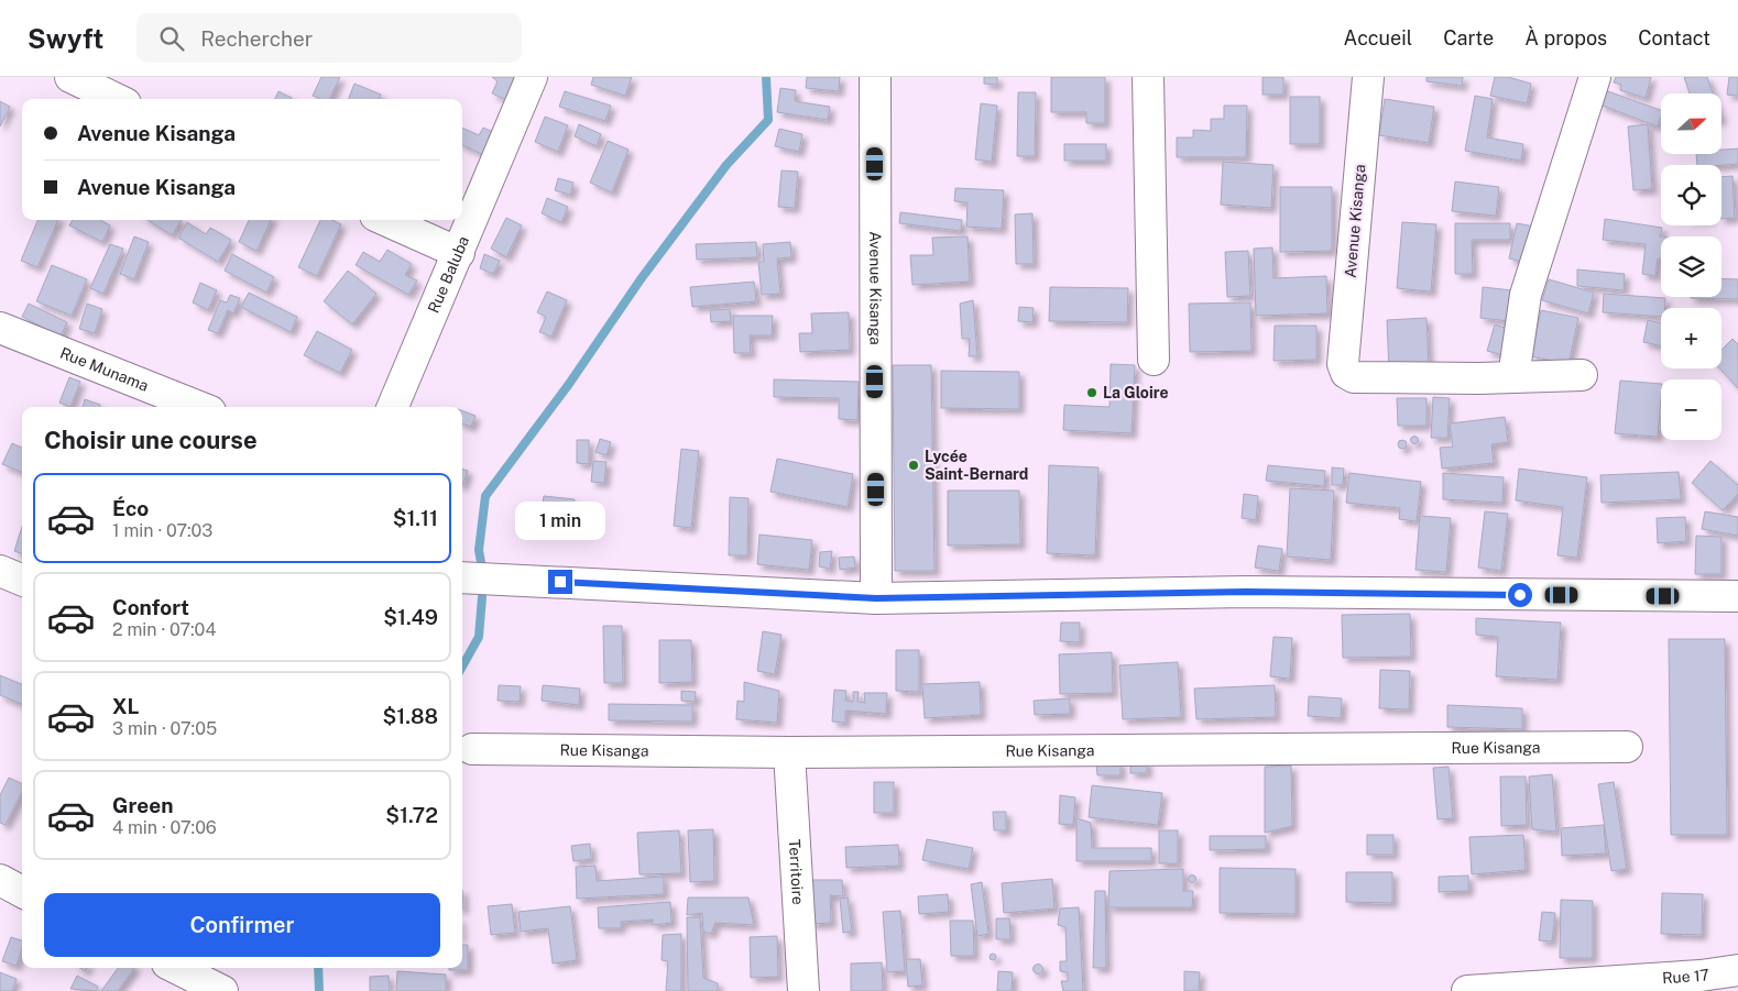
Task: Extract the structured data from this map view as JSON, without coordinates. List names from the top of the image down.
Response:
{
  "streets": {
    "street": [
      "Avenue Kisanga",
      "Rue Baluba",
      "Rue Munama",
      "Rue Kisanga",
      "Territoire",
      "Rue 17"
    ]
  },
  "crossings": [
    ["Rue Kisanga", "Territoire"]
  ],
  "places": ["La Gloire", "Lycée Saint-Bernard"],
  "north": "right",
  "page": {
    "header": "Swyft",
    "search": "Rechercher",
    "nav": [
      "Accueil",
      "Carte",
      "À propos",
      "Contact"
    ],
    "map_buttons": ["+", "−"],
    "banner": ["Avenue Kisanga", "Avenue Kisanga"],
    "heading": "Choisir une course",
    "list": [
      {
        "name": "Éco",
        "note": "1 min · 07:03",
        "value": "$1.11"
      },
      {
        "name": "Confort",
        "note": "2 min · 07:04",
        "value": "$1.49"
      },
      {
        "name": "XL",
        "note": "3 min · 07:05",
        "value": "$1.88"
      },
      {
        "name": "Green",
        "note": "4 min · 07:06",
        "value": "$1.72"
      }
    ],
    "bubble": "1 min",
    "buttons": "Confirmer"
  }
}
